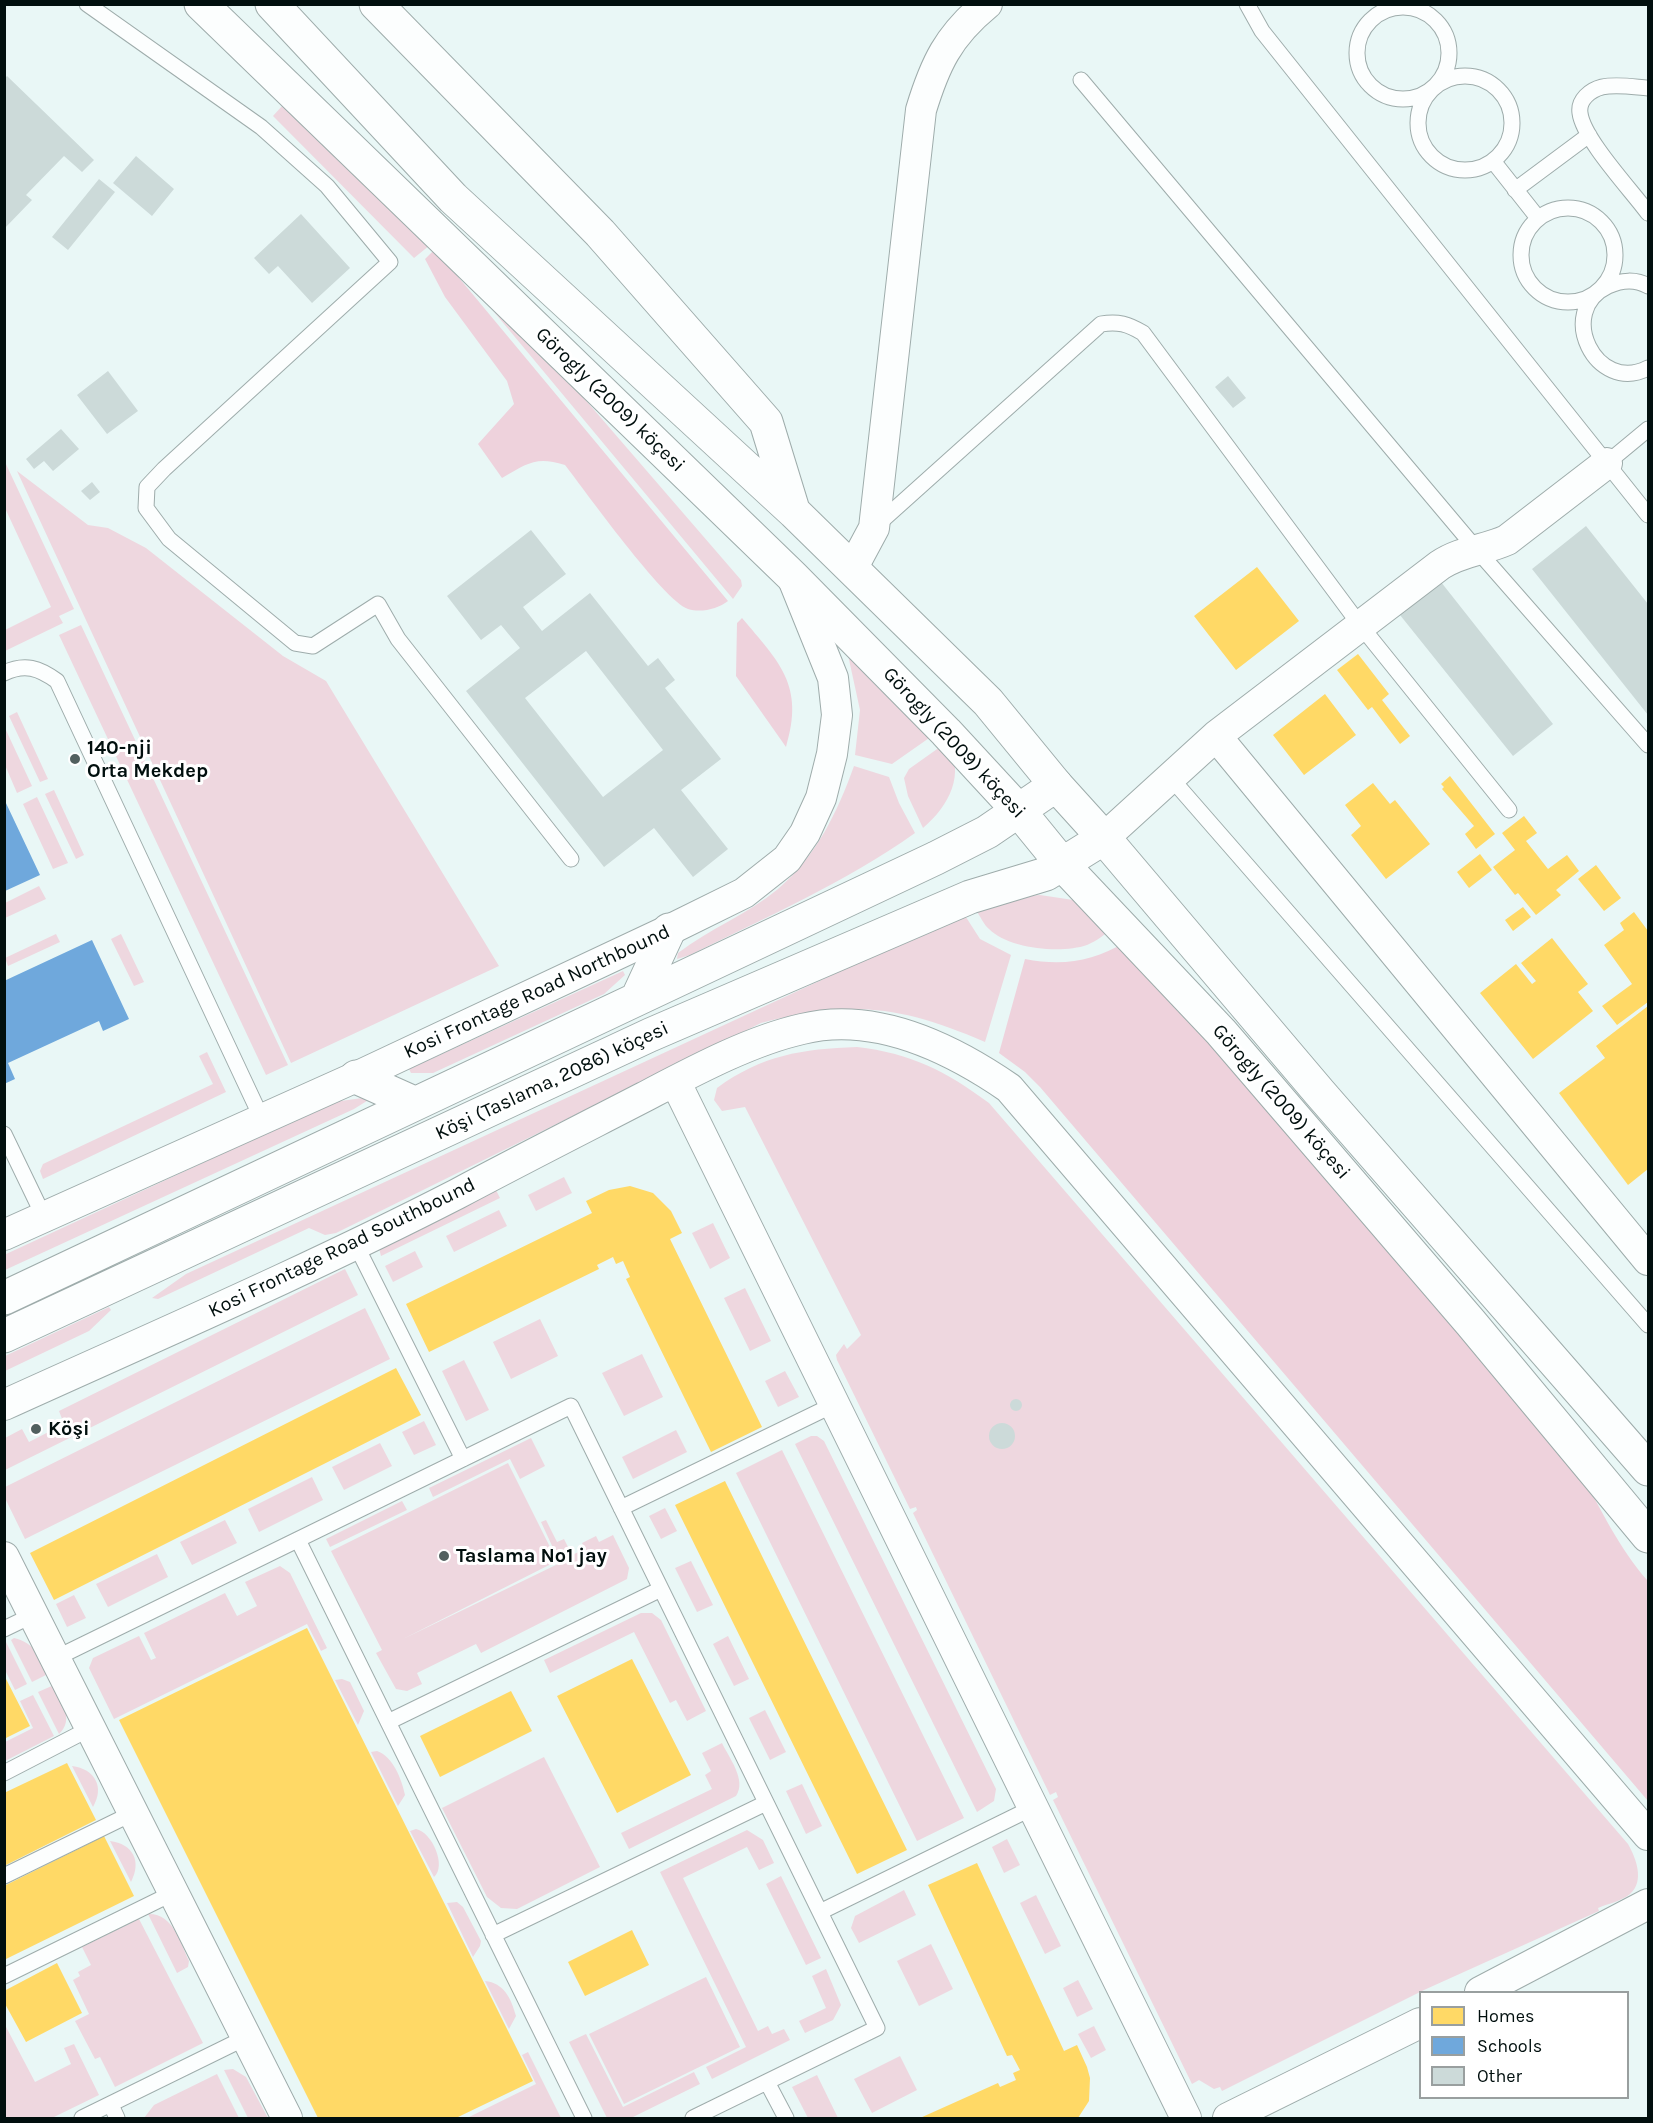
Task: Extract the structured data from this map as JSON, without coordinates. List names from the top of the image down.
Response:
{
  "streets": {
    "main road": ["Görogly (2009) köçesi", "Köşi (Taslama, 2086) köçesi"],
    "street": ["Kosi Frontage Road Northbound", "Kosi Frontage Road Southbound"]
  },
  "crossings": [
    ["Görogly (2009) köçesi", "Kosi Frontage Road Northbound"],
    ["Görogly (2009) köçesi", "Köşi (Taslama, 2086) köçesi"]
  ],
  "places": ["140-nji Orta Mekdep", "Köşi", "Taslama No1 jay"],
  "legend": ["Homes", "Schools", "Other"]
}
